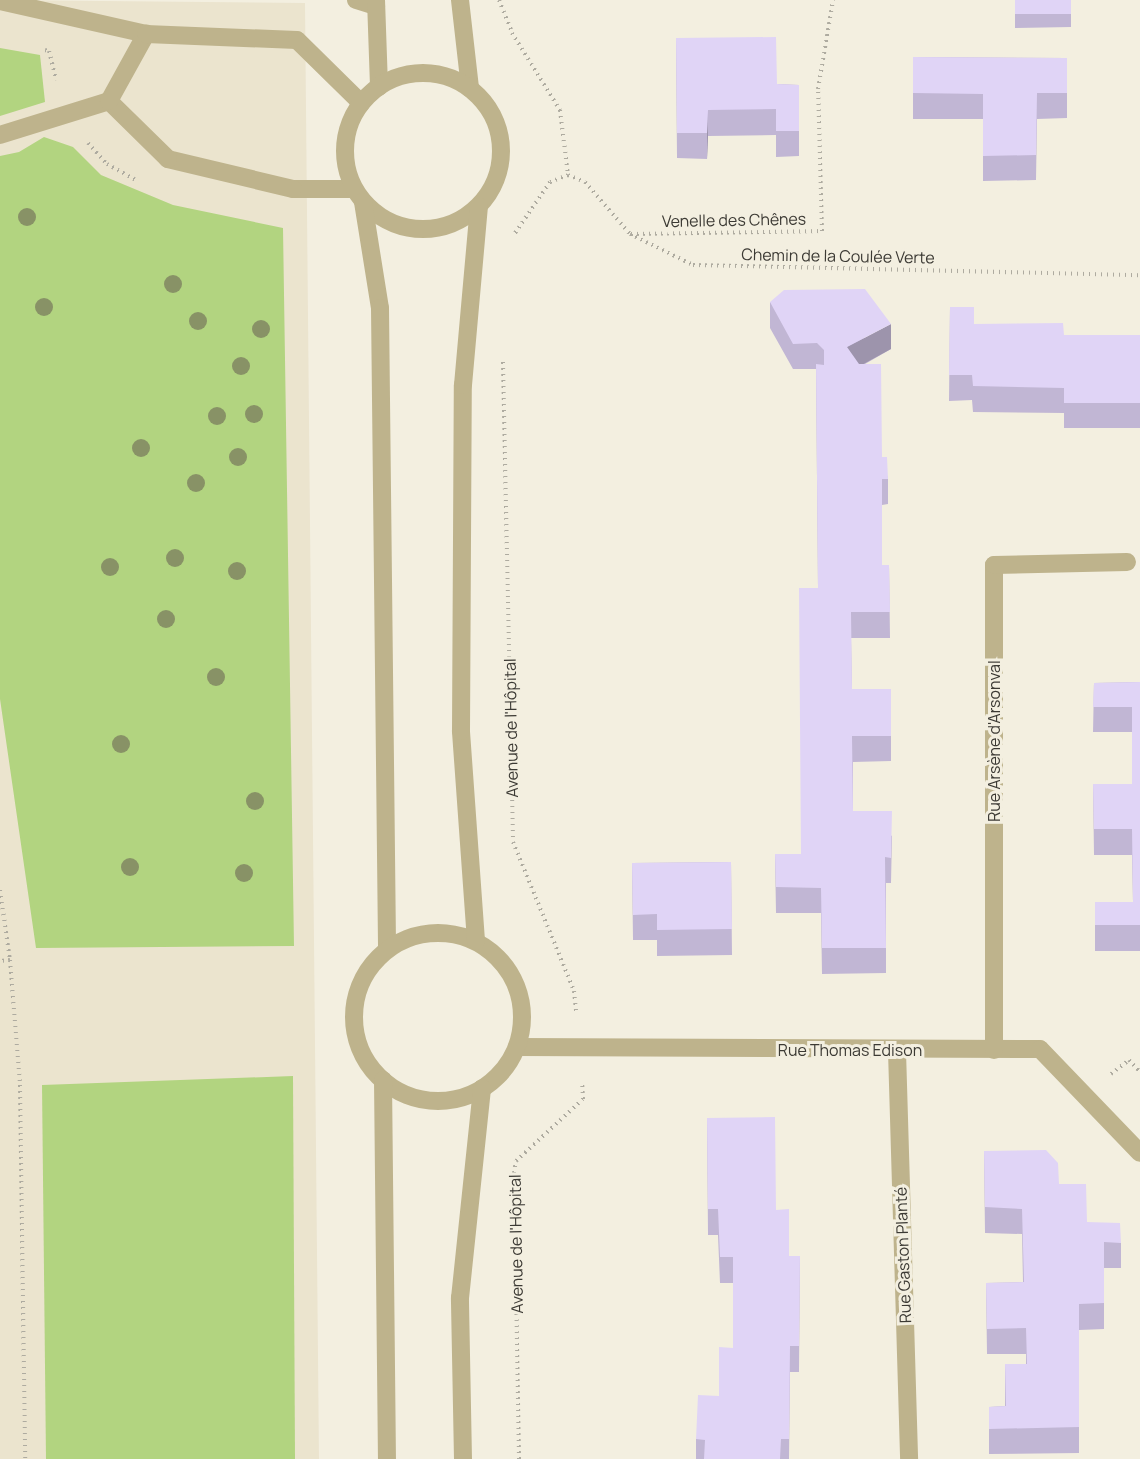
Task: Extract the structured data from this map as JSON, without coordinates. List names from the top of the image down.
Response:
{
  "streets": {
    "street": ["Rue Arsène d'Arsonval", "Rue Thomas Edison", "Rue Gaston Planté"],
    "path": ["Venelle des Chênes", "Chemin de la Coulée Verte", "Avenue de l'Hôpital"]
  },
  "crossings": [
    ["Venelle des Chênes", "Chemin de la Coulée Verte"],
    ["Avenue de l'Hôpital", "Rue Thomas Edison"],
    ["Rue Arsène d'Arsonval", "Rue Thomas Edison"],
    ["Rue Thomas Edison", "Rue Gaston Planté"]
  ]
}
